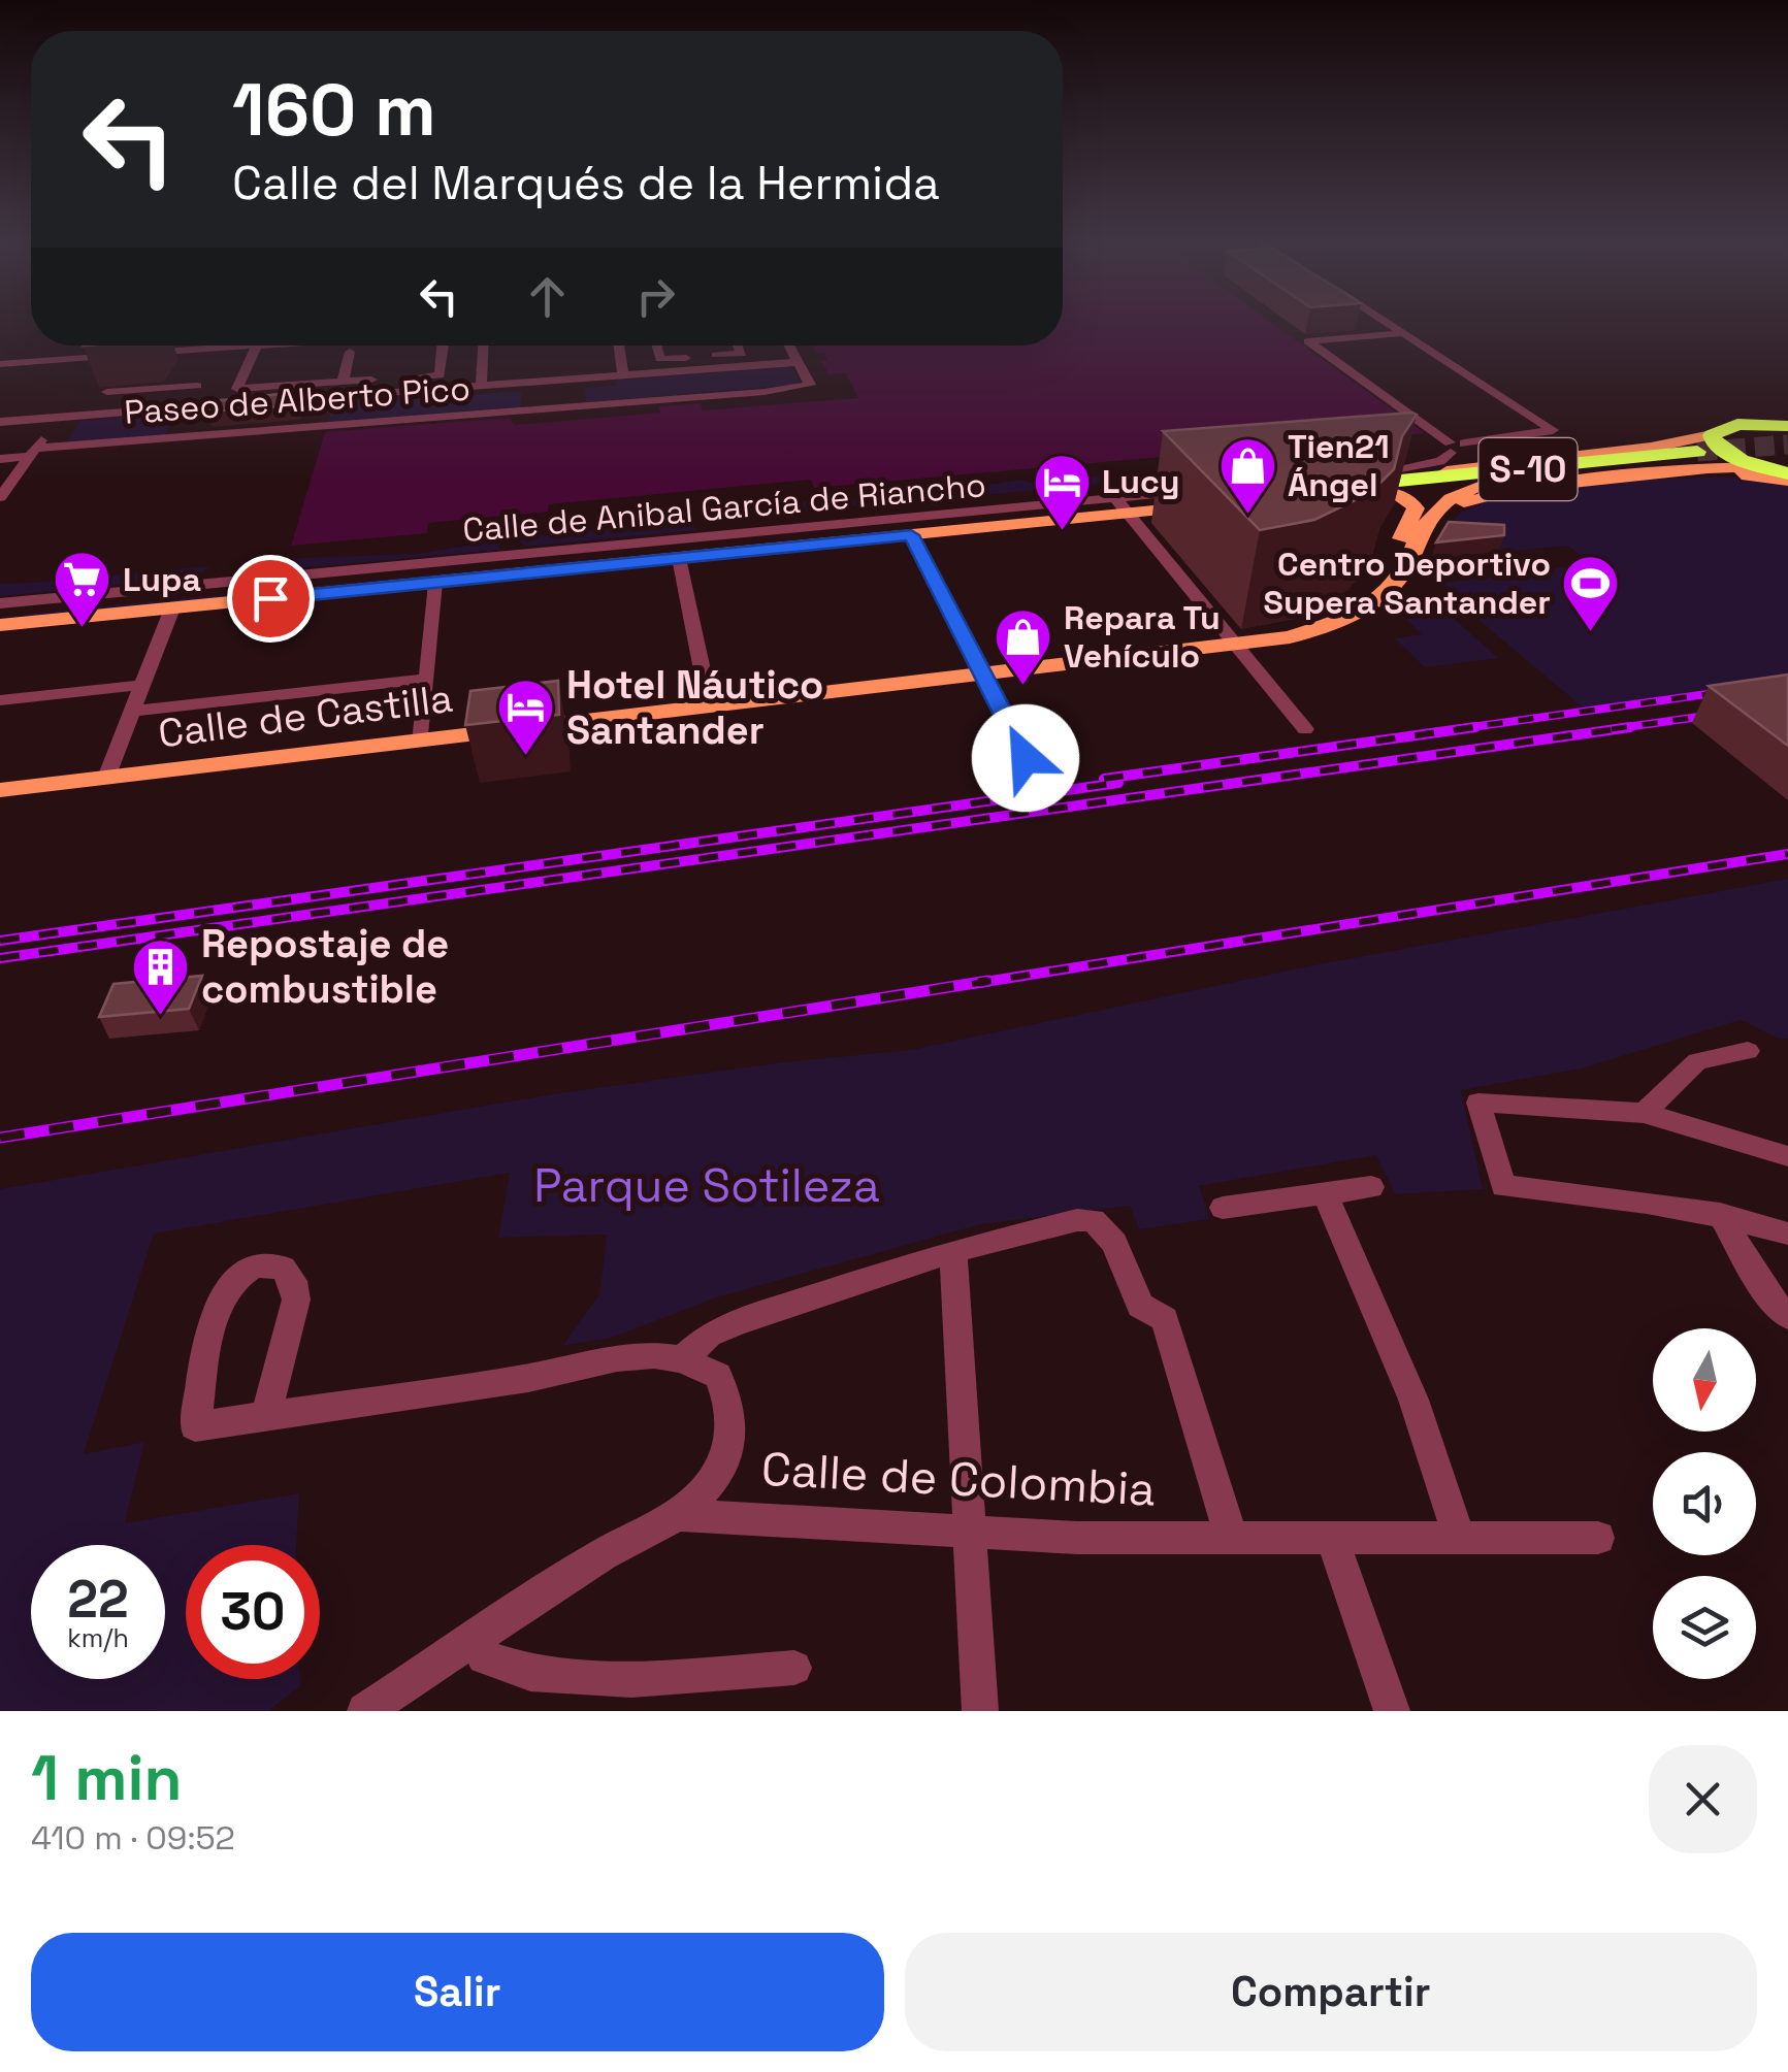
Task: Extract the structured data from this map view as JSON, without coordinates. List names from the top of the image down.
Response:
{
  "streets": {
    "highway": ["S-10"],
    "main road": ["Calle de Castilla"],
    "street": ["Paseo de Alberto Pico", "Calle de Anibal García de Riancho", "Calle de Colombia"]
  },
  "parks": ["Parque Sotileza"],
  "places": {
    "shop": ["Tien21 Ángel", "Repara Tu Vehículo"],
    "hotel": ["Lucy", "Hotel Náutico Santander"],
    "supermarket": ["Lupa"],
    "sports": ["Centro Deportivo Supera Santander"],
    "building": ["Repostaje de combustible"]
  },
  "north": "bottom",
  "page": {
    "turn": ["160 m", "Calle del Marqués de la Hermida"],
    "speed": "22 km/h",
    "limit": "30",
    "heading": ["1 min", "410 m · 09:52"],
    "buttons": ["Salir", "Compartir"]
  }
}
